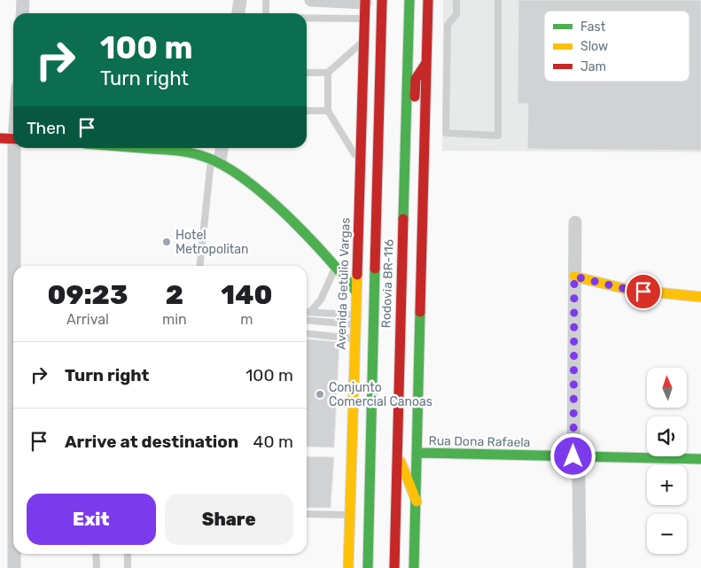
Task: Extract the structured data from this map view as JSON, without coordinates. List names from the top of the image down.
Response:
{
  "streets": {
    "main road": ["Avenida Getúlio Vargas", "Rodovia BR-116", "Rua Dona Rafaela"]
  },
  "places": ["Hotel Metropolitan", "Conjunto Comercial Canoas"],
  "legend": ["Fast", "Slow", "Jam"],
  "north": "top",
  "page": {
    "turn": ["100 m", "Turn right"],
    "then": "Then",
    "eta": [
      "09:23",
      "Arrival",
      "2",
      "min",
      "140",
      "m"
    ],
    "list": [
      {
        "name": "Turn right",
        "value": "100 m"
      },
      {
        "name": "Arrive at destination",
        "value": "40 m"
      }
    ],
    "map_buttons": ["+", "−"],
    "buttons": ["Exit", "Share"]
  }
}
